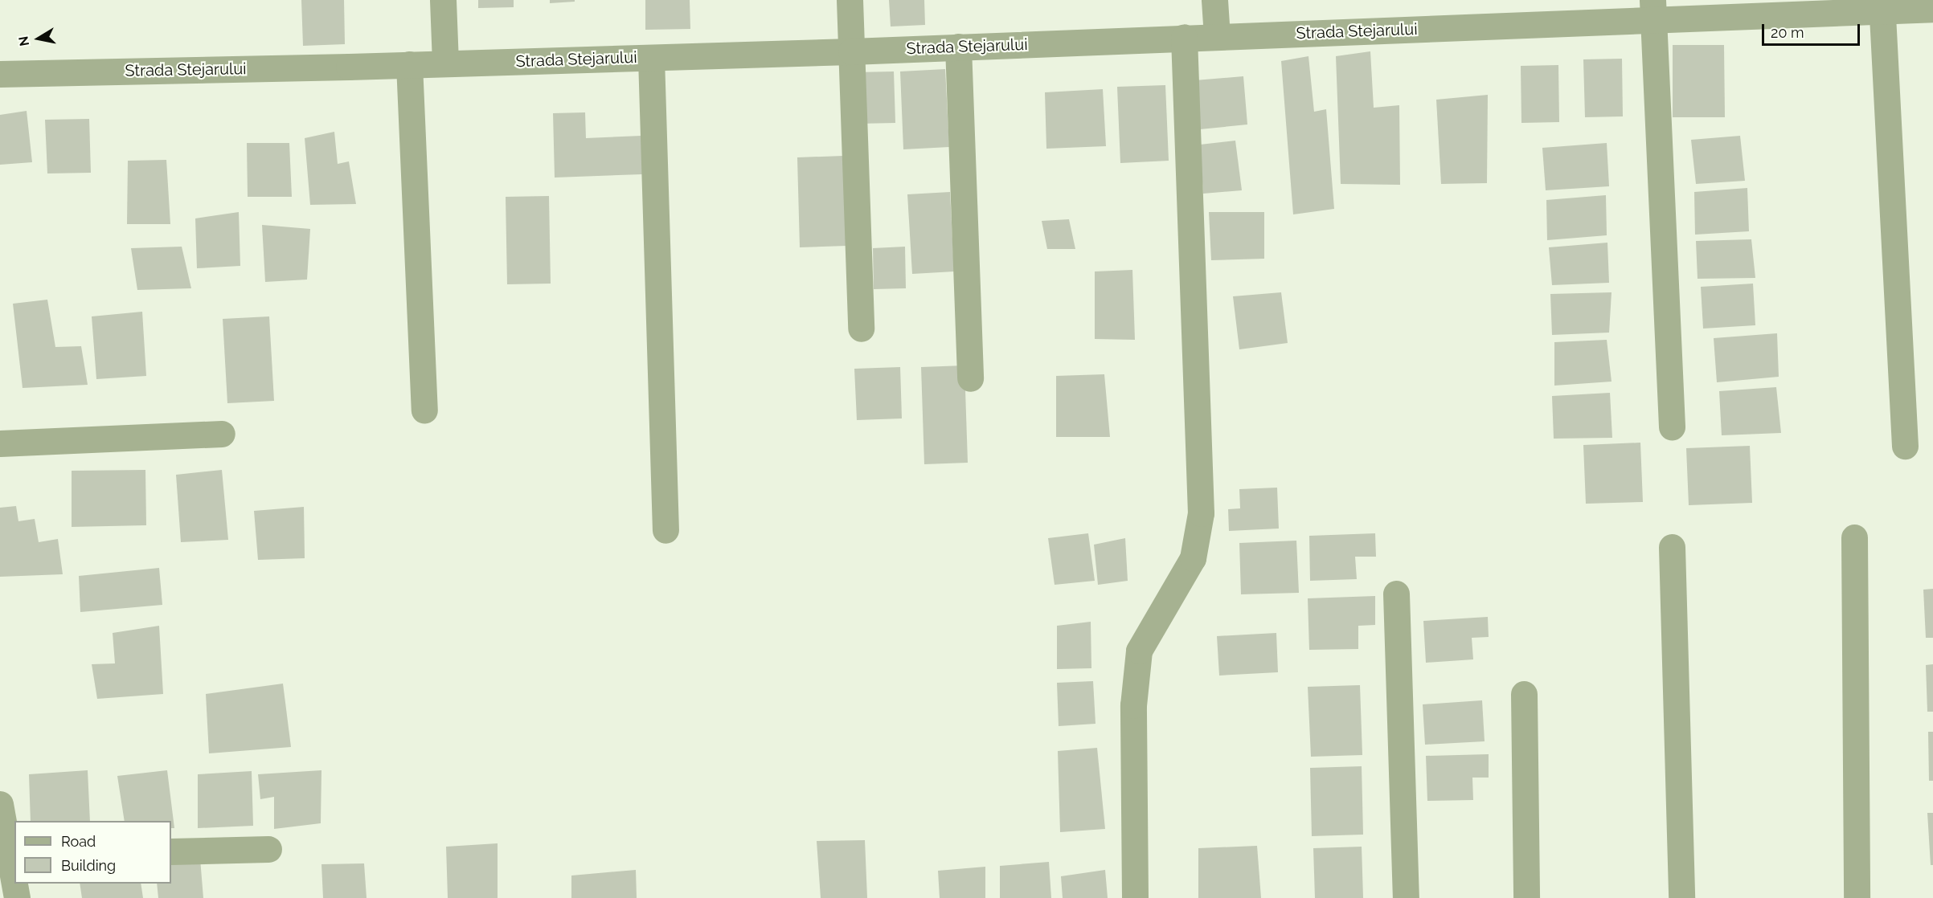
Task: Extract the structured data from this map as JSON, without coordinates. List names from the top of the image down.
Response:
{
  "streets": {
    "street": ["Strada Stejarului"]
  },
  "legend": ["Road", "Building"],
  "scale_bar": "20 m",
  "north": "left"
}
